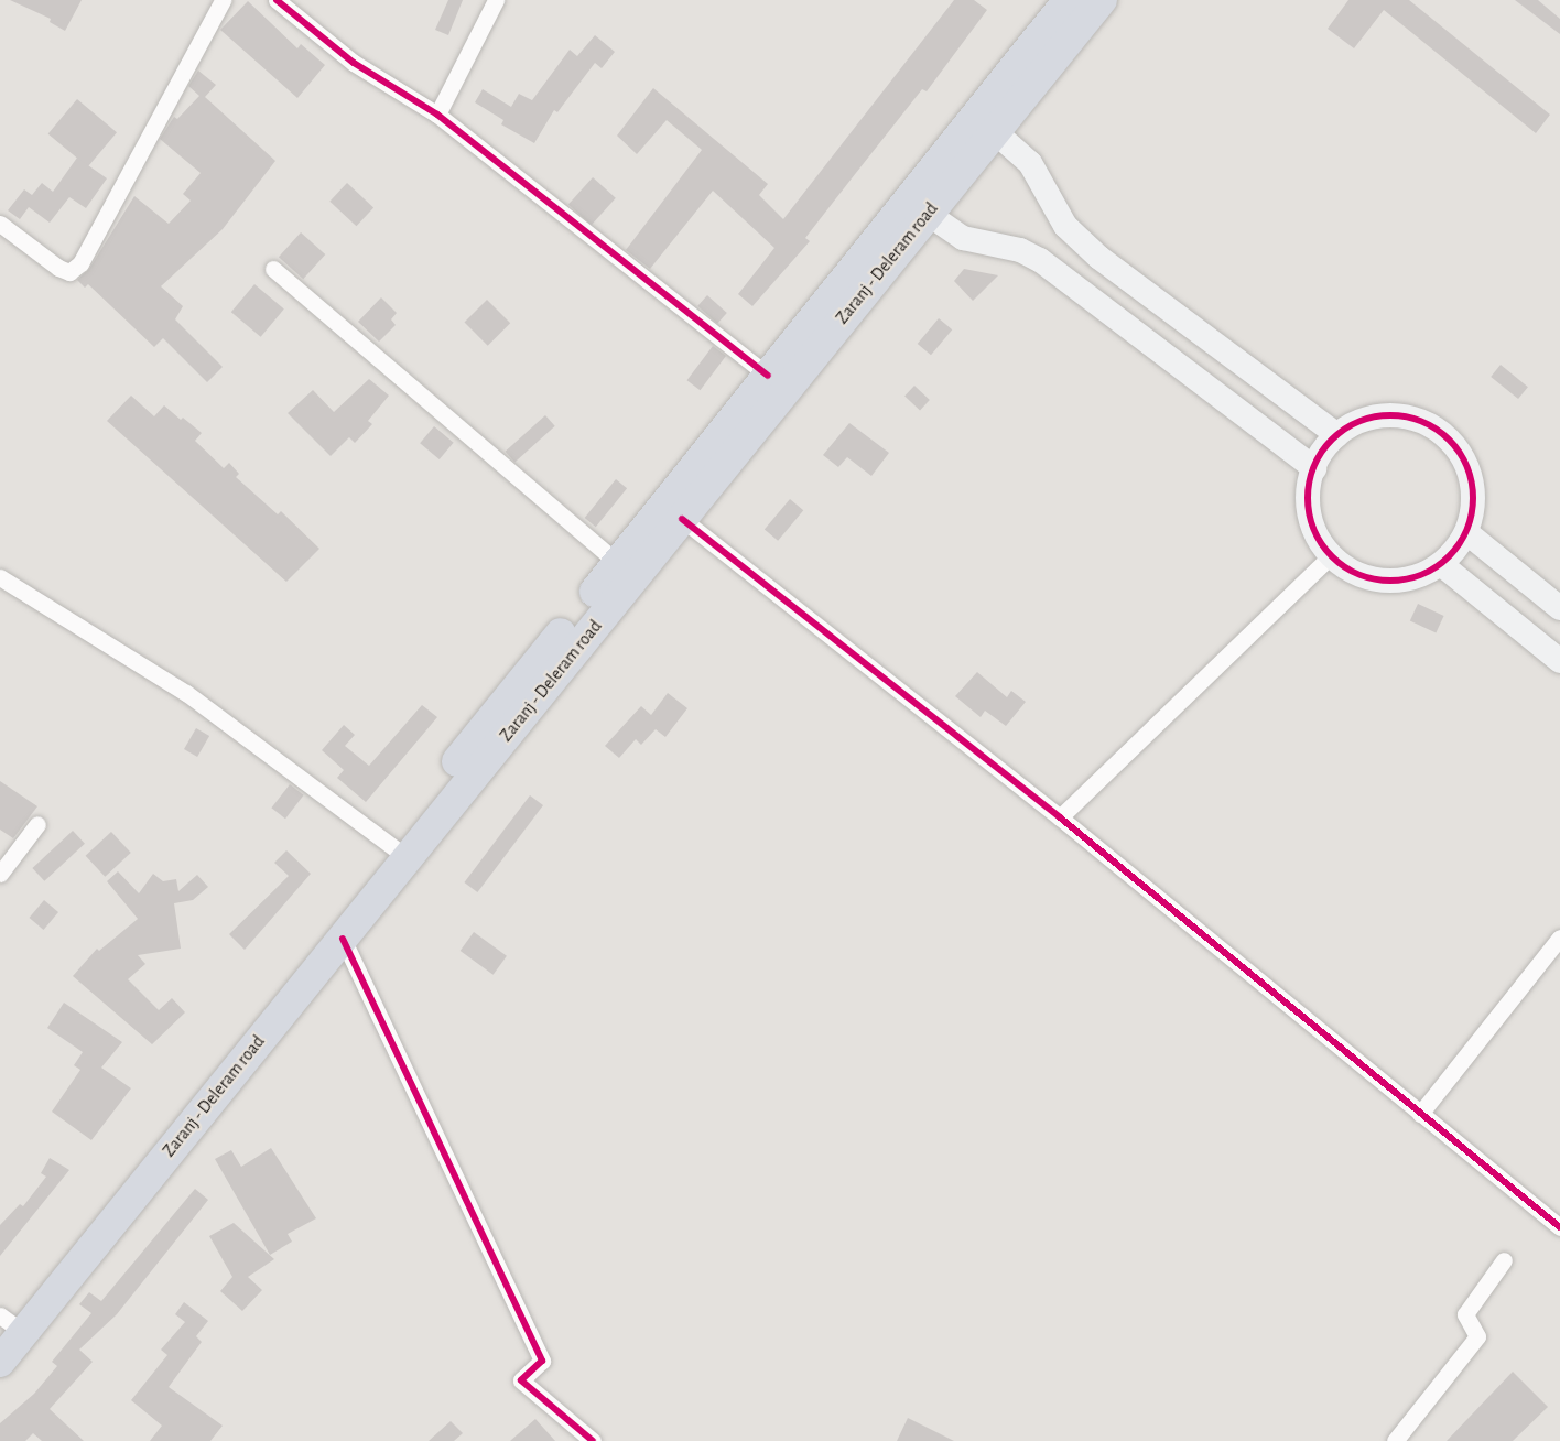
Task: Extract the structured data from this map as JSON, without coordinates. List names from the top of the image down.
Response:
{
  "streets": {
    "highway": ["Zaranj - Deleram road"]
  }
}
